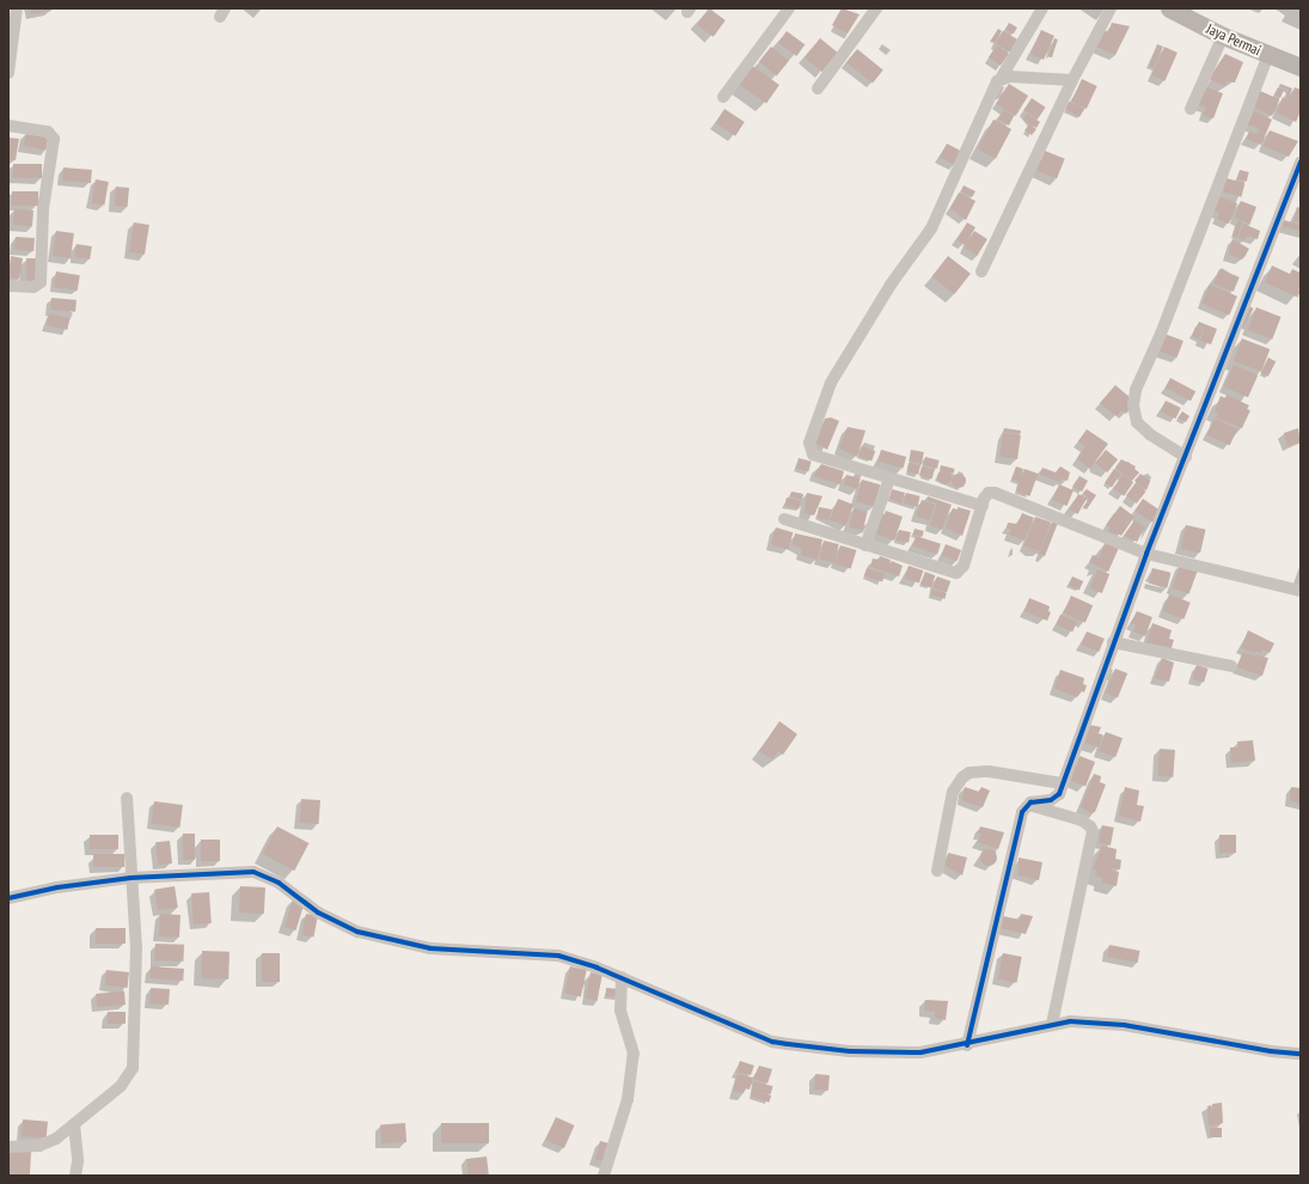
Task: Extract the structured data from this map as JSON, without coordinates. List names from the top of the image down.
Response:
{
  "streets": {
    "street": ["Jaya Permai"]
  }
}
